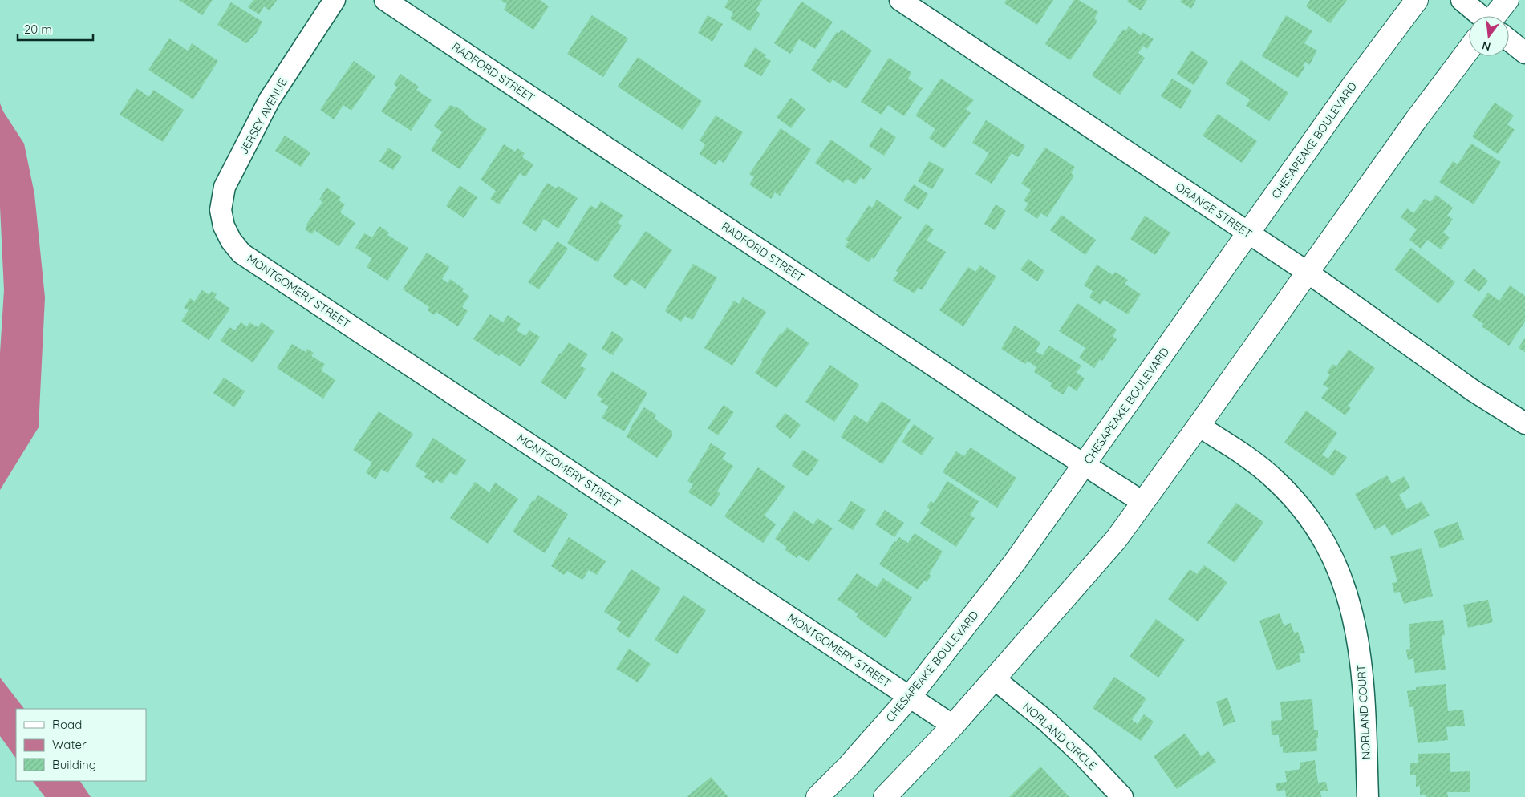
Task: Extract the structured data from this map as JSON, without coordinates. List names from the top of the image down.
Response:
{
  "streets": {
    "main road": ["CHESAPEAKE BOULEVARD"],
    "street": [
      "RADFORD STREET",
      "JERSEY AVENUE",
      "ORANGE STREET",
      "MONTGOMERY STREET",
      "NORLAND COURT",
      "NORLAND CIRCLE"
    ]
  },
  "crossings": [
    ["RADFORD STREET", "CHESAPEAKE BOULEVARD"],
    ["JERSEY AVENUE", "MONTGOMERY STREET"],
    ["CHESAPEAKE BOULEVARD", "ORANGE STREET"],
    ["CHESAPEAKE BOULEVARD", "MONTGOMERY STREET"]
  ],
  "legend": ["Road", "Water", "Building"],
  "scale_bar": "20 m",
  "north": "bottom"
}
